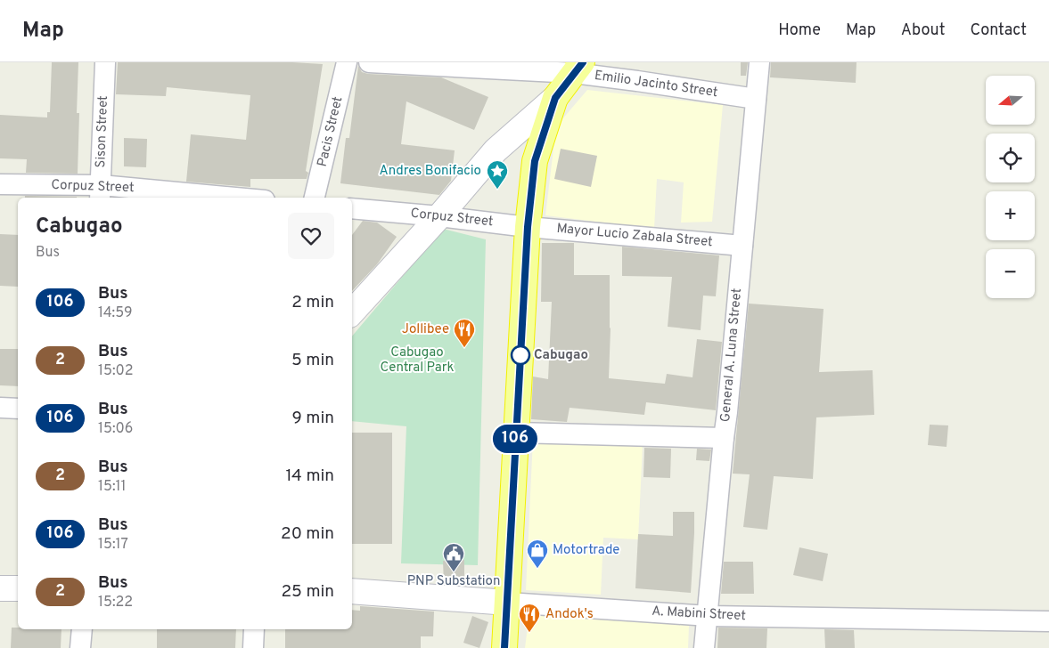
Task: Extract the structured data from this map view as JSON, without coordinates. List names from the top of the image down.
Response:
{
  "streets": {
    "street": [
      "Emilio Jacinto Street",
      "Sison Street",
      "Pacis Street",
      "Corpuz Street",
      "Mayor Lucio Zabala Street",
      "General A. Luna Street",
      "A. Mabini Street"
    ]
  },
  "crossings": [
    ["Emilio Jacinto Street", "General A. Luna Street"],
    ["Sison Street", "Corpuz Street"],
    ["Corpuz Street", "Mayor Lucio Zabala Street"],
    ["Mayor Lucio Zabala Street", "General A. Luna Street"],
    ["General A. Luna Street", "A. Mabini Street"]
  ],
  "parks": ["Cabugao Central Park"],
  "places": {
    "place": ["Andres Bonifacio"],
    "restaurant": ["Jollibee", "Andok's"],
    "other": ["Cabugao"],
    "shop": ["Motortrade"],
    "public building": ["PNP Substation"]
  },
  "lines": ["bus line 106"],
  "north": "left",
  "page": {
    "header": "Map",
    "nav": [
      "Home",
      "Map",
      "About",
      "Contact"
    ],
    "on_map": "106",
    "map_buttons": ["+", "−"],
    "heading": ["Cabugao", "Bus"],
    "list": [
      {
        "mark": "106",
        "name": "Bus",
        "note": "14:59",
        "value": "2 min"
      },
      {
        "mark": "2",
        "name": "Bus",
        "note": "15:02",
        "value": "5 min"
      },
      {
        "mark": "106",
        "name": "Bus",
        "note": "15:06",
        "value": "9 min"
      },
      {
        "mark": "2",
        "name": "Bus",
        "note": "15:11",
        "value": "14 min"
      },
      {
        "mark": "106",
        "name": "Bus",
        "note": "15:17",
        "value": "20 min"
      },
      {
        "mark": "2",
        "name": "Bus",
        "note": "15:22",
        "value": "25 min"
      }
    ]
  }
}
